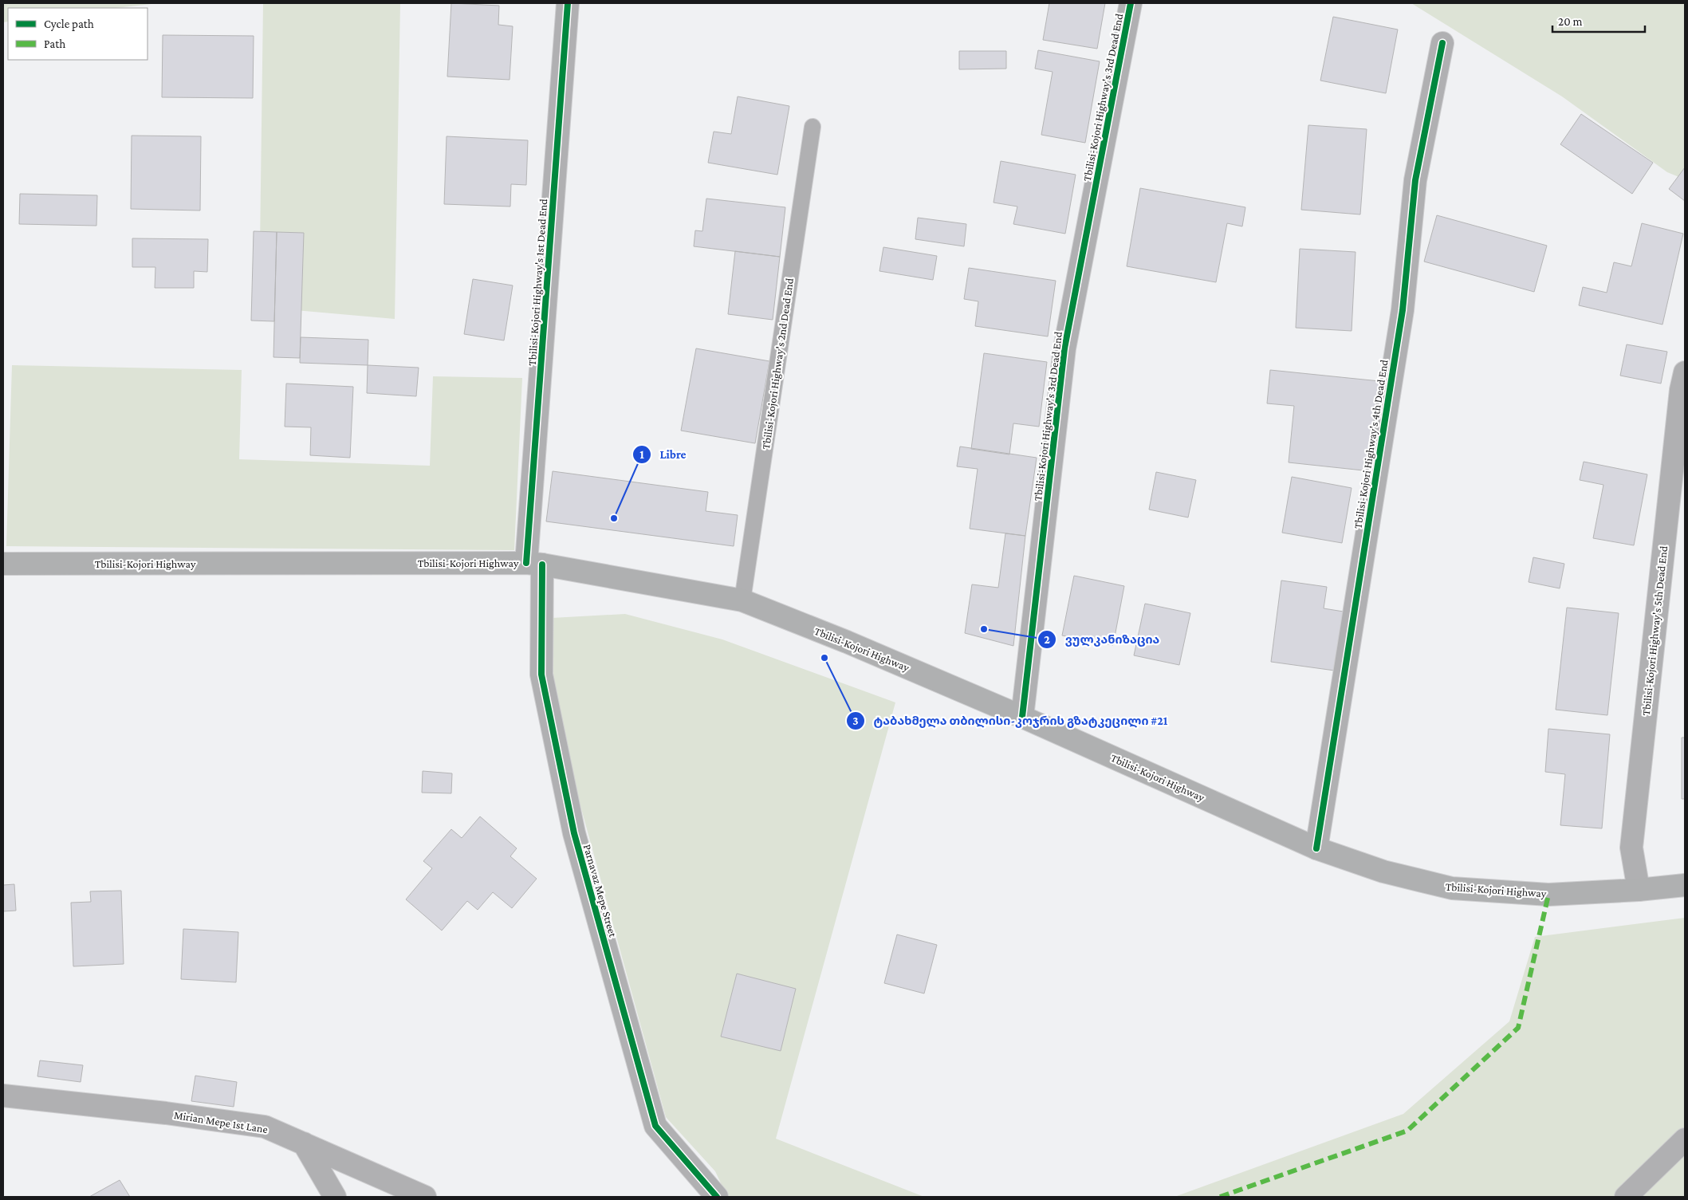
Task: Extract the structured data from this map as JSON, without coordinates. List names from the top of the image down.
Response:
{
  "streets": {
    "main road": ["Tbilisi-Kojori Highway"],
    "street": [
      "Tbilisi-Kojori Highway's 3rd Dead End",
      "Tbilisi-Kojori Highway's 1st Dead End",
      "Tbilisi-Kojori Highway's 4th Dead End",
      "Tbilisi-Kojori Highway's 5th Dead End",
      "Parnavaz Mepe Street",
      "Mirian Mepe 1st Lane"
    ],
    "lane": ["Tbilisi-Kojori Highway's 2nd Dead End"]
  },
  "crossings": [
    ["Tbilisi-Kojori Highway's 3rd Dead End", "Tbilisi-Kojori Highway"],
    ["Tbilisi-Kojori Highway's 1st Dead End", "Tbilisi-Kojori Highway"],
    ["Tbilisi-Kojori Highway's 1st Dead End", "Parnavaz Mepe Street"],
    ["Tbilisi-Kojori Highway's 2nd Dead End", "Tbilisi-Kojori Highway"],
    ["Tbilisi-Kojori Highway's 4th Dead End", "Tbilisi-Kojori Highway"],
    ["Tbilisi-Kojori Highway", "Tbilisi-Kojori Highway's 5th Dead End"],
    ["Tbilisi-Kojori Highway", "Parnavaz Mepe Street"]
  ],
  "places": ["Libre", "ვულკანიზაცია", "ტაბახმელა თბილისი-კოჯრის გზატკეცილი #21"],
  "legend": ["Cycle path", "Path"],
  "scale_bar": "20 m"
}
